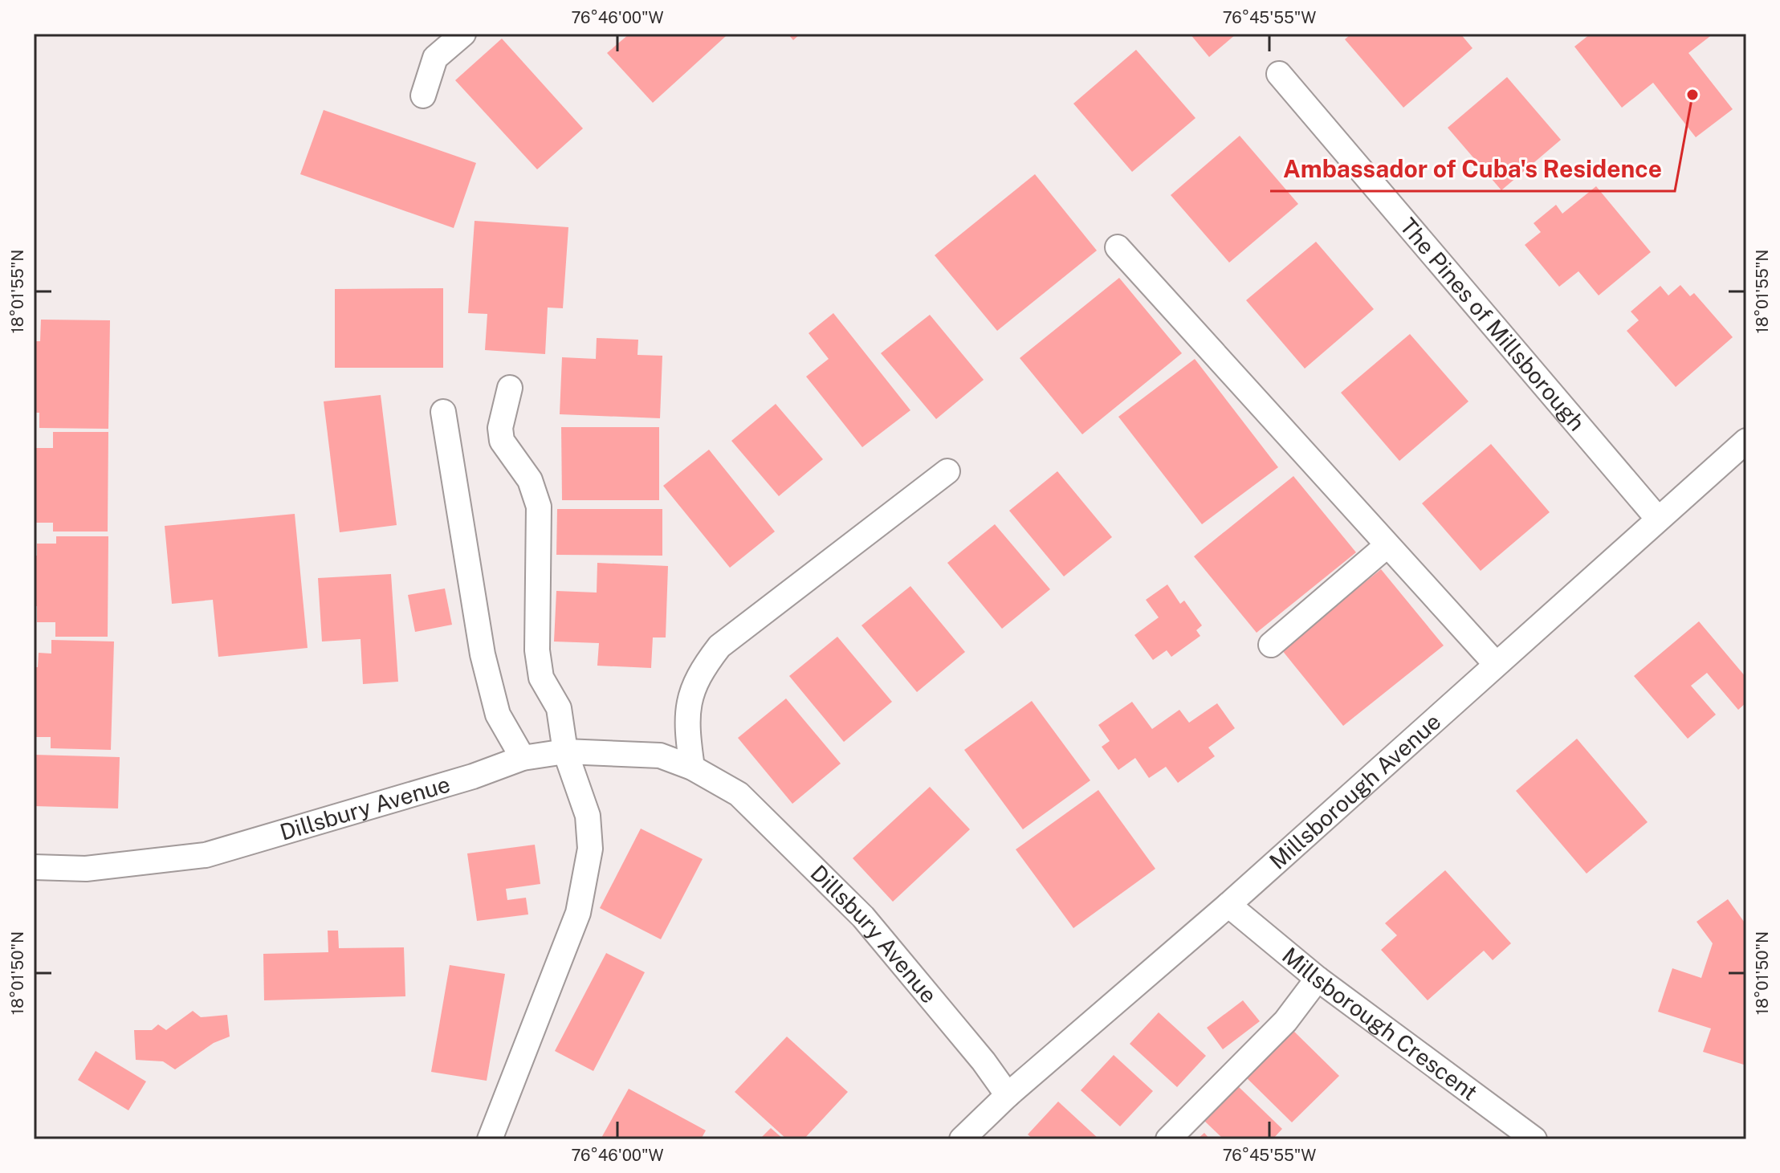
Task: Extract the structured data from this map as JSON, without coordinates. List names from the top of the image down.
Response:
{
  "streets": {
    "street": [
      "The Pines of Millsborough",
      "Millsborough Avenue",
      "Dillsbury Avenue",
      "Millsborough Crescent"
    ]
  },
  "crossings": [
    ["The Pines of Millsborough", "Millsborough Avenue"],
    ["Millsborough Avenue", "Dillsbury Avenue"],
    ["Millsborough Avenue", "Millsborough Crescent"]
  ],
  "places": ["Ambassador of Cuba's Residence"],
  "coordinates": [
    "76°46'00\"W",
    "76°45'55\"W",
    "18°01'55\"N",
    "18°01'50\"N"
  ]
}
